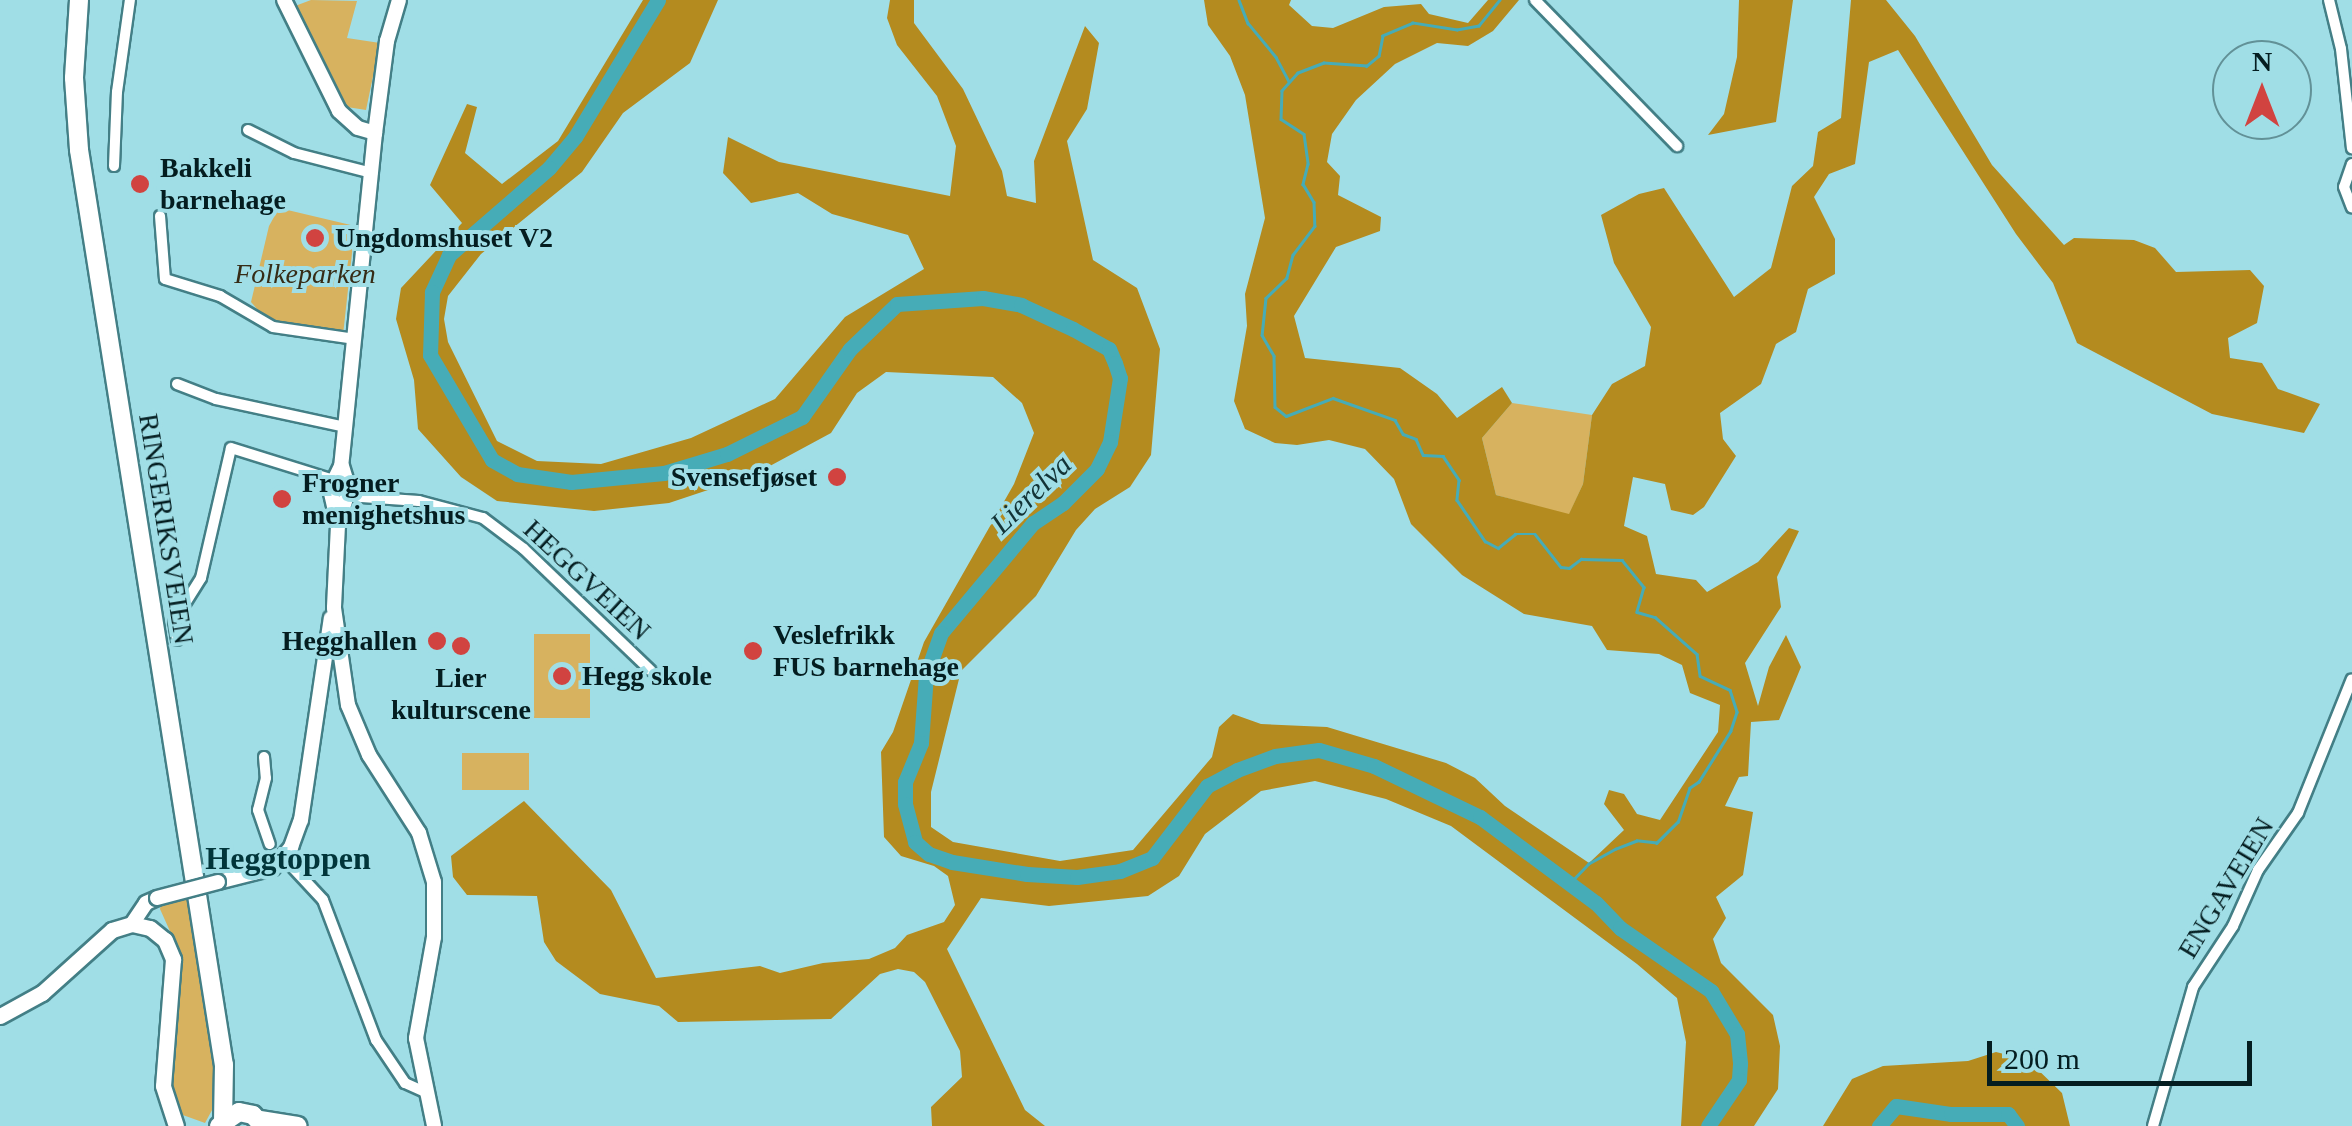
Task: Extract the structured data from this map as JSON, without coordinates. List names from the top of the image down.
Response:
{
  "streets": {
    "main road": ["RINGERIKSVEIEN"],
    "street": ["HEGGVEIEN", "ENGAVEIEN"]
  },
  "districts": ["Heggtoppen"],
  "water": ["Lierelva"],
  "parks": ["Folkeparken"],
  "places": [
    "Bakkeli barnehage",
    "Ungdomshuset V2",
    "Svensefjøset",
    "Frogner menighetshus",
    "Hegghallen",
    "Lier kulturscene",
    "Veslefrikk FUS barnehage",
    "Hegg skole"
  ],
  "scale_bar": "200 m",
  "north": "top"
}
